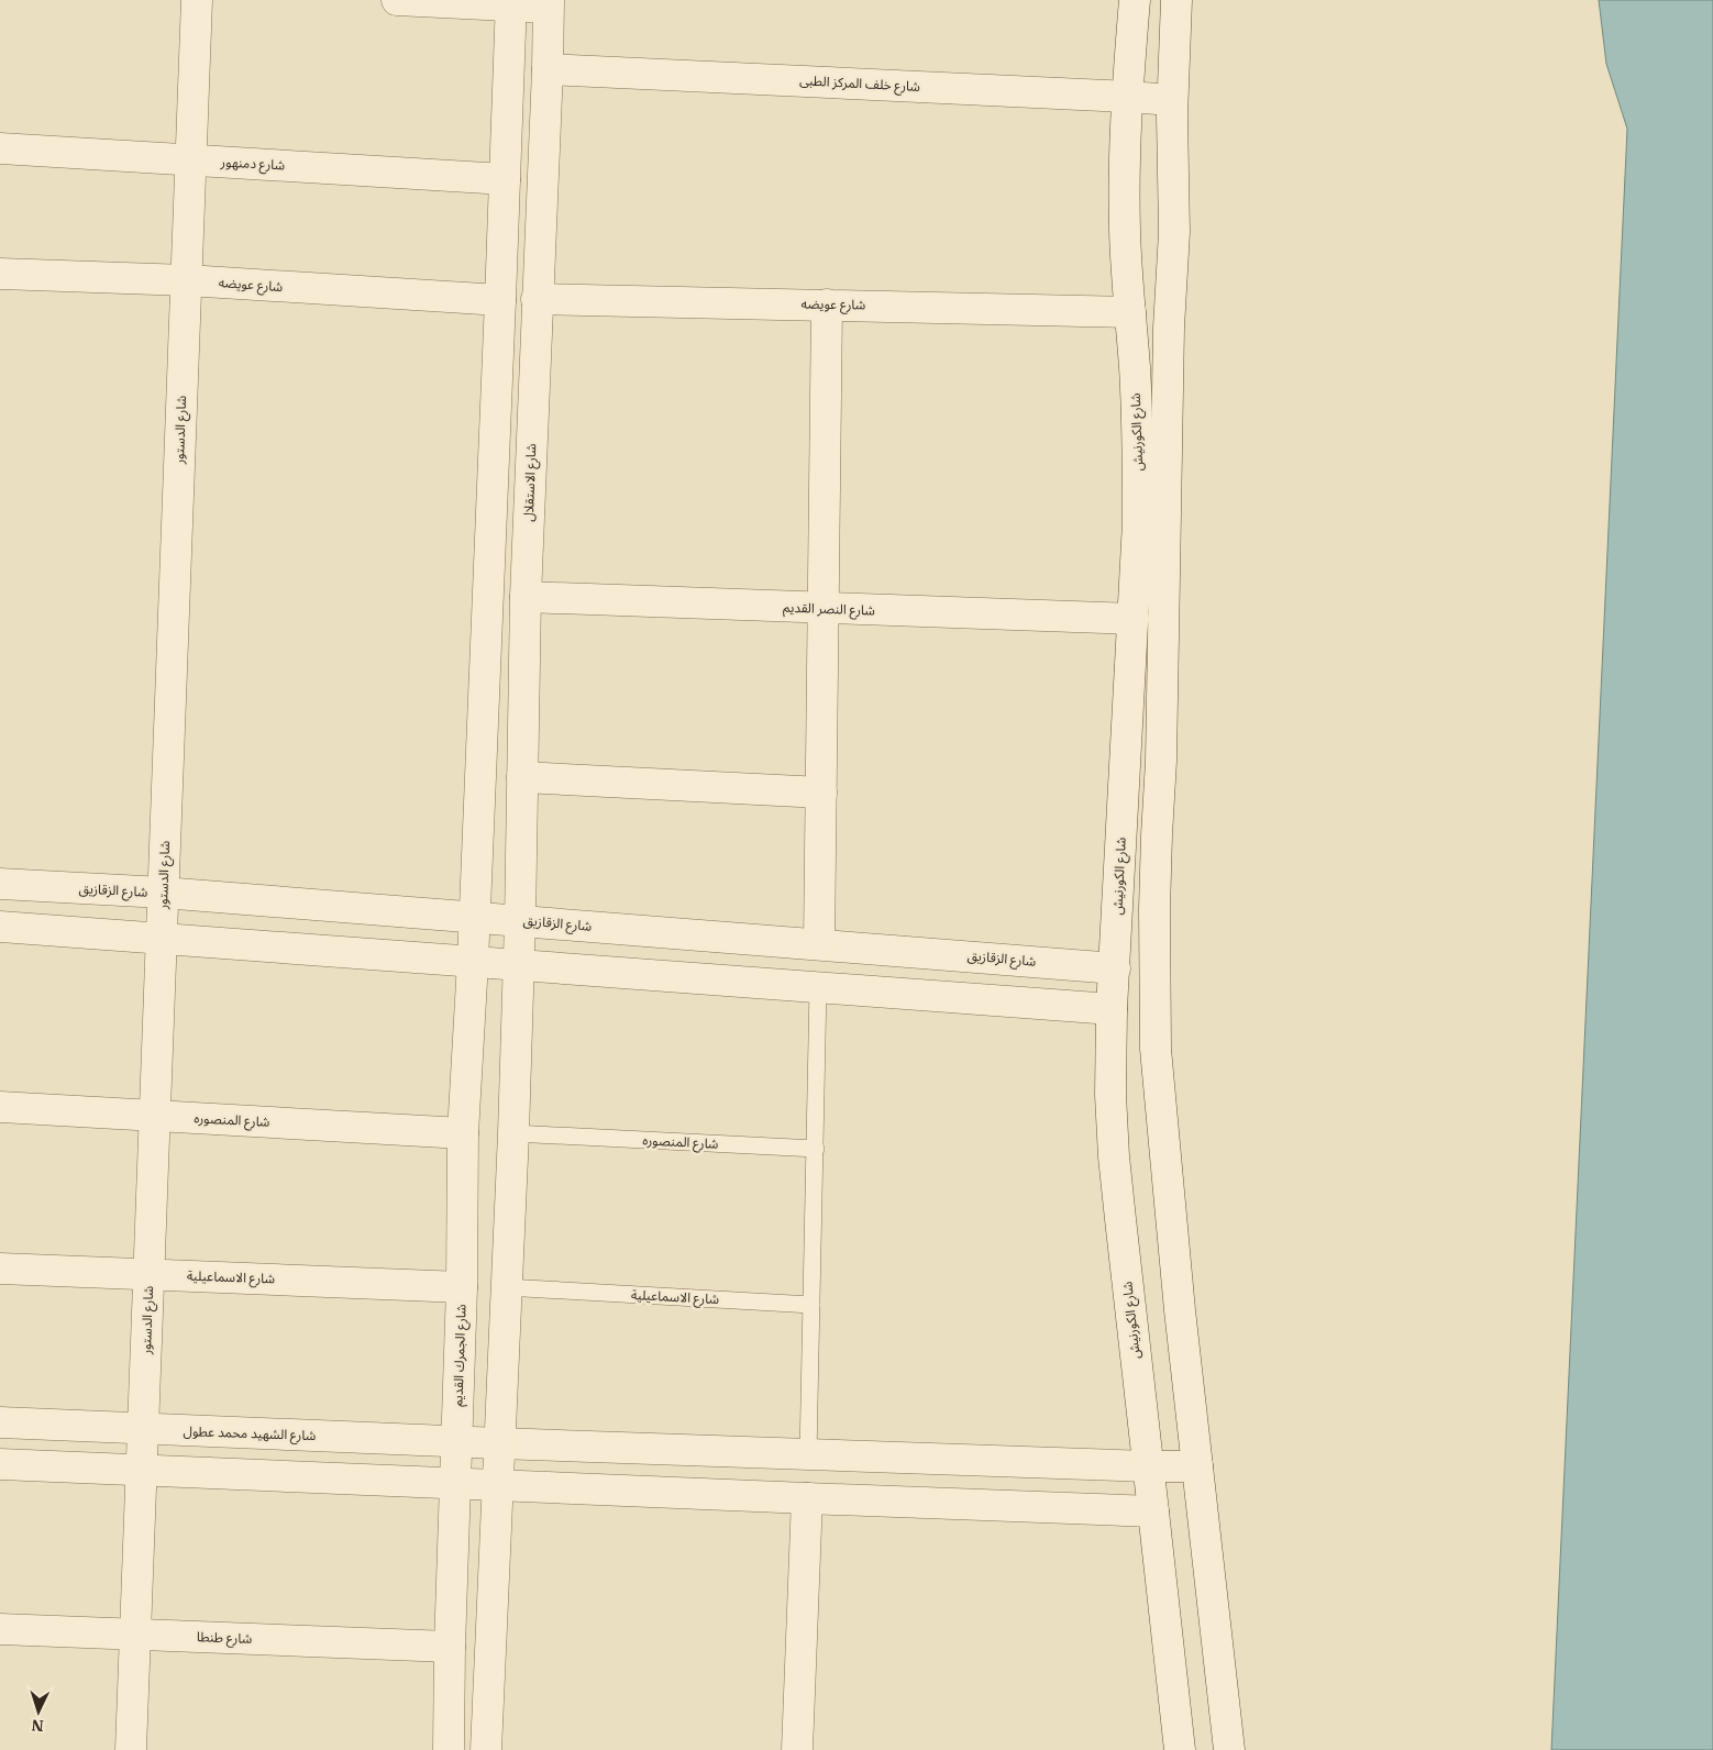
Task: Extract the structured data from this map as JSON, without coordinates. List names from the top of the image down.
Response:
{
  "streets": {
    "street": [
      "شارع خلف المركز الطبى",
      "شارع دمنهور",
      "شارع عويضه",
      "شارع الدستور",
      "شارع الكورنيش",
      "شارع الاستقلال",
      "شارع النصر القديم",
      "شارع الزقازيق",
      "شارع المنصوره",
      "شارع الاسماعيلية",
      "شارع الجمرك القديم",
      "شارع الشهيد محمد عطول",
      "شارع طنطا"
    ]
  },
  "crossings": [
    ["شارع خلف المركز الطبى", "شارع الكورنيش"],
    ["شارع خلف المركز الطبى", "شارع الاستقلال"],
    ["شارع دمنهور", "شارع الدستور"],
    ["شارع عويضه", "شارع الدستور"],
    ["شارع عويضه", "شارع الكورنيش"],
    ["شارع عويضه", "شارع الاستقلال"],
    ["شارع الدستور", "شارع الزقازيق"],
    ["شارع الدستور", "شارع المنصوره"],
    ["شارع الدستور", "شارع الاسماعيلية"],
    ["شارع الدستور", "شارع الشهيد محمد عطول"],
    ["شارع الدستور", "شارع طنطا"],
    ["شارع الكورنيش", "شارع النصر القديم"],
    ["شارع الكورنيش", "شارع الزقازيق"],
    ["شارع الكورنيش", "شارع الشهيد محمد عطول"],
    ["شارع الاستقلال", "شارع النصر القديم"],
    ["شارع الاستقلال", "شارع الزقازيق"],
    ["شارع المنصوره", "شارع الجمرك القديم"],
    ["شارع الاسماعيلية", "شارع الجمرك القديم"],
    ["شارع الجمرك القديم", "شارع الشهيد محمد عطول"],
    ["شارع الجمرك القديم", "شارع طنطا"]
  ],
  "north": "bottom"
}
